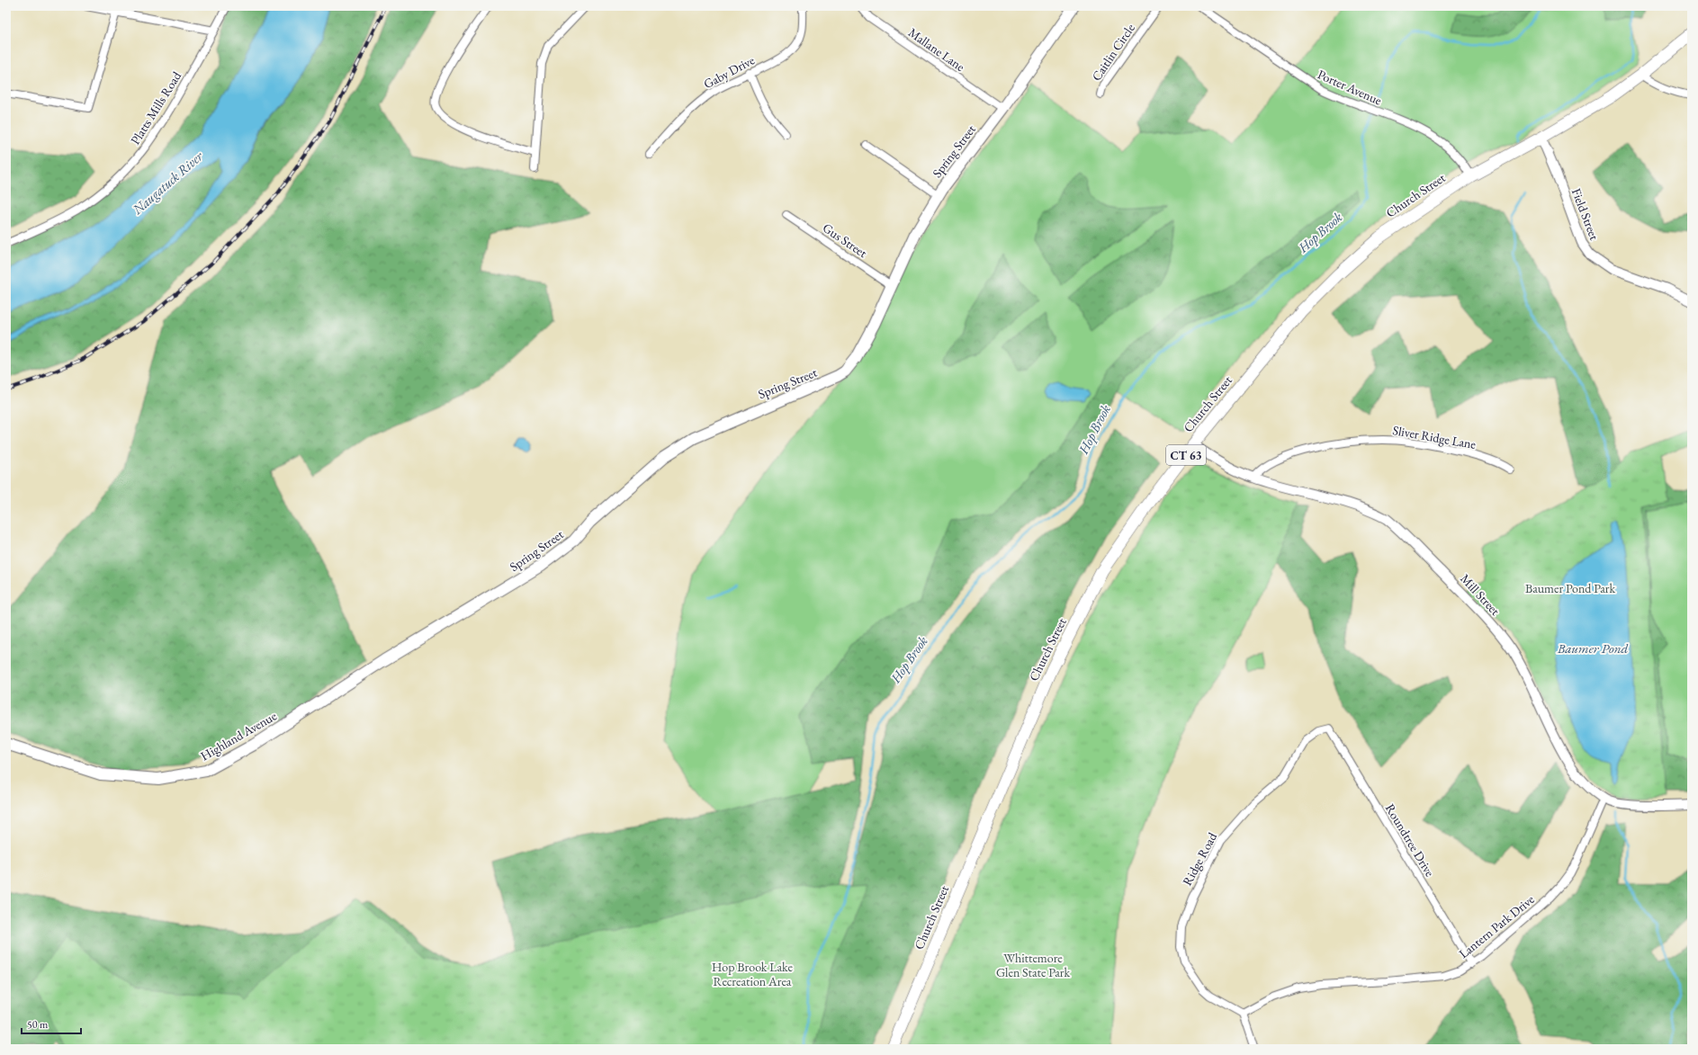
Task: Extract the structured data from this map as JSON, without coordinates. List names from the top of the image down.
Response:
{
  "streets": {
    "main road": [
      "Spring Street",
      "Church Street",
      "CT 63",
      "Highland Avenue"
    ],
    "street": [
      "Mallane Lane",
      "Caitlin Circle",
      "Gaby Drive",
      "Porter Avenue",
      "Platts Mills Road",
      "Field Street",
      "Gus Street",
      "Sliver Ridge Lane",
      "Mill Street",
      "Roundtree Drive",
      "Ridge Road",
      "Lantern Park Drive"
    ]
  },
  "crossings": [
    ["Mallane Lane", "Spring Street"],
    ["Porter Avenue", "Church Street"],
    ["Spring Street", "Gus Street"],
    ["Spring Street", "Highland Avenue"],
    ["Church Street", "Field Street"],
    ["Church Street", "Mill Street"],
    ["Sliver Ridge Lane", "Mill Street"],
    ["Mill Street", "Lantern Park Drive"],
    ["Roundtree Drive", "Ridge Road"],
    ["Roundtree Drive", "Lantern Park Drive"],
    ["Ridge Road", "Lantern Park Drive"]
  ],
  "water": ["Naugatuck River", "Hop Brook", "Baumer Pond"],
  "parks": ["Baumer Pond Park", "Whittemore Glen State Park", "Hop Brook Lake Recreation Area"],
  "scale_bar": "50 m"
}
